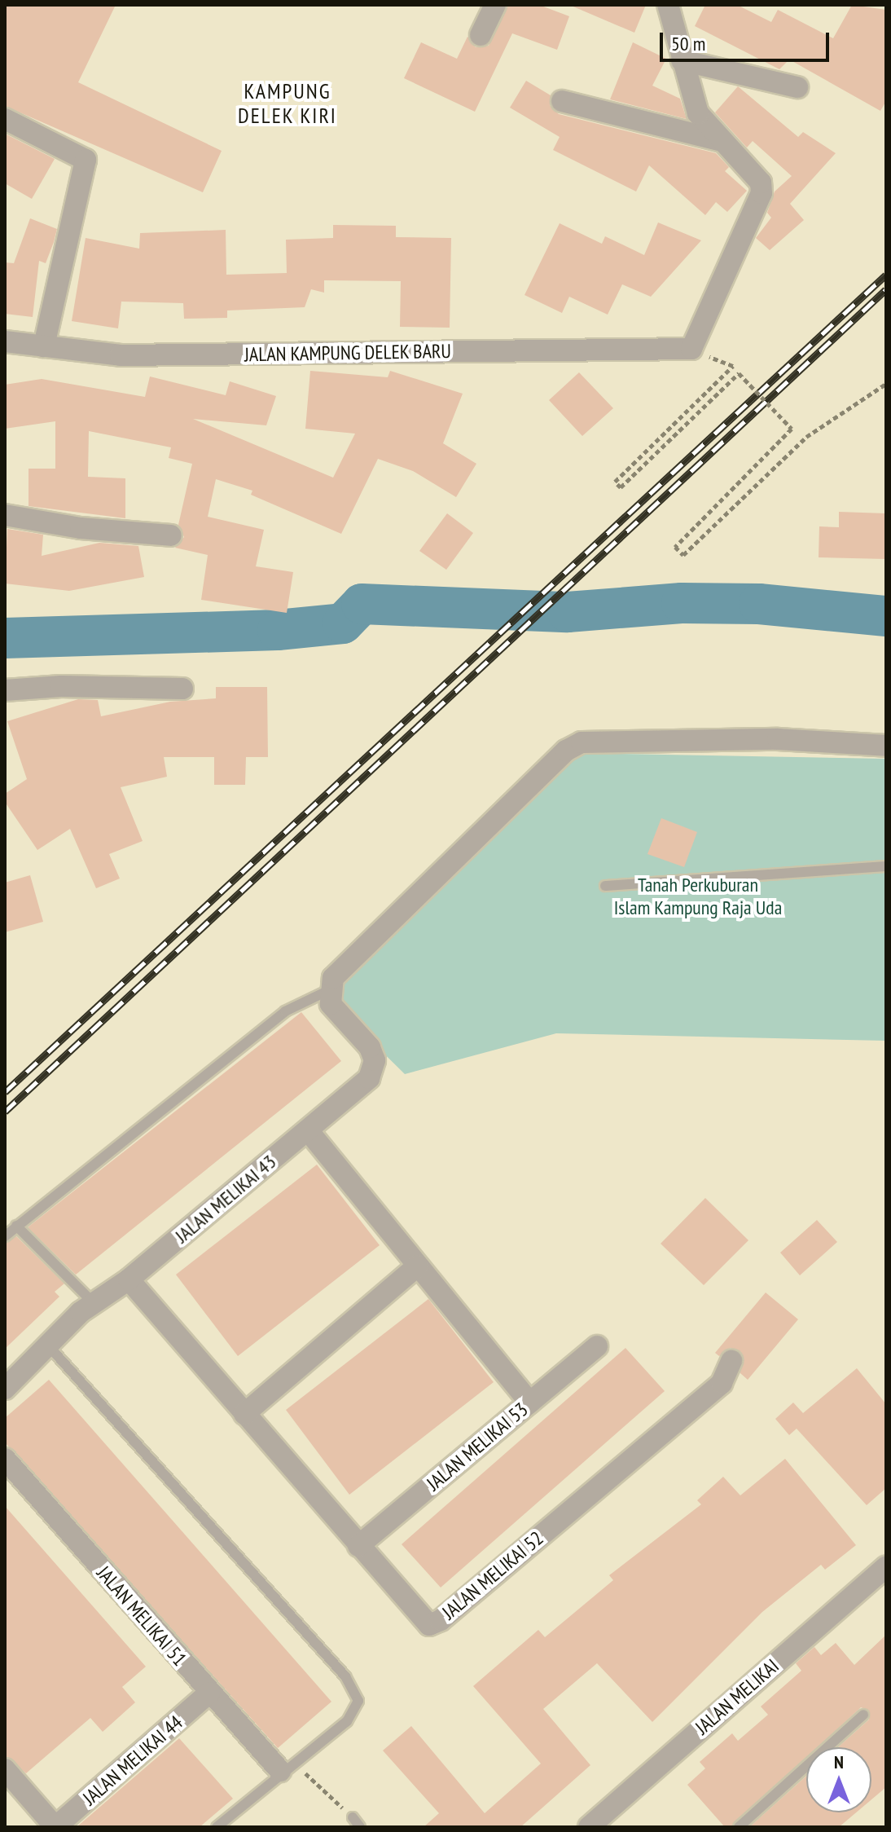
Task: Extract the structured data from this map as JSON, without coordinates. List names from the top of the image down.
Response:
{
  "streets": {
    "street": [
      "JALAN KAMPUNG DELEK BARU",
      "JALAN MELIKAI 43",
      "JALAN MELIKAI 53",
      "JALAN MELIKAI 52",
      "JALAN MELIKAI 51",
      "JALAN MELIKAI",
      "JALAN MELIKAI 44"
    ]
  },
  "crossings": [
    ["JALAN MELIKAI 43", "JALAN MELIKAI 52"],
    ["JALAN MELIKAI 53", "JALAN MELIKAI 52"],
    ["JALAN MELIKAI 51", "JALAN MELIKAI 44"]
  ],
  "districts": ["KAMPUNG DELEK KIRI"],
  "parks": ["Tanah Perkuburan Islam Kampung Raja Uda"],
  "scale_bar": "50 m",
  "north": "top"
}
